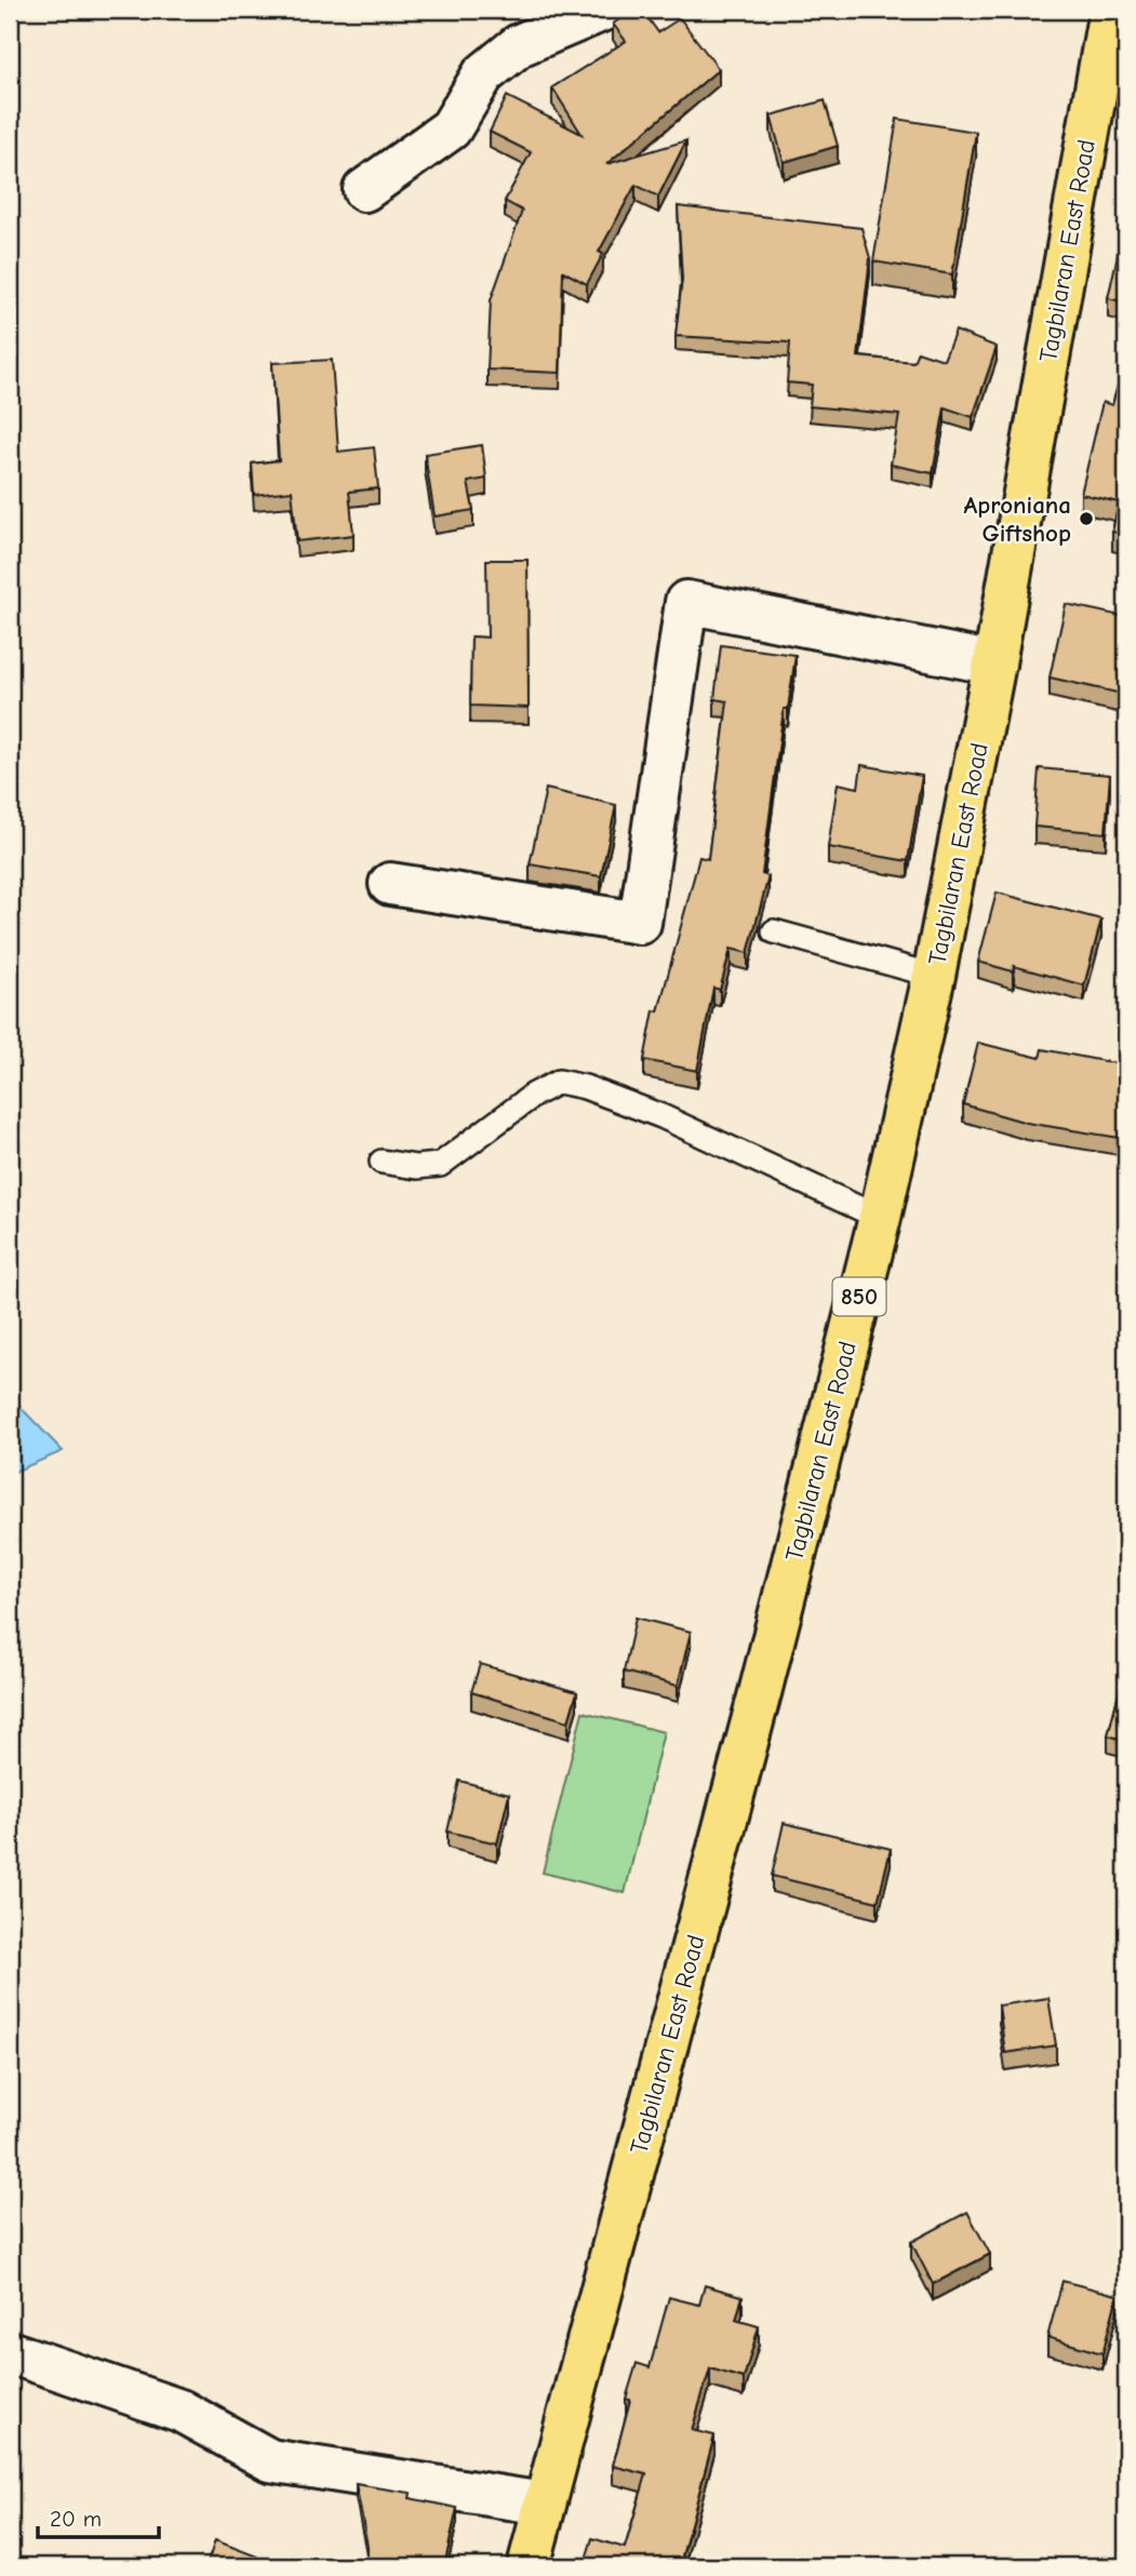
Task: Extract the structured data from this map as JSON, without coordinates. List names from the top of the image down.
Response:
{
  "streets": {
    "main road": ["Tagbilaran East Road", "850"]
  },
  "places": ["Aproniana Giftshop"],
  "scale_bar": "20 m"
}
